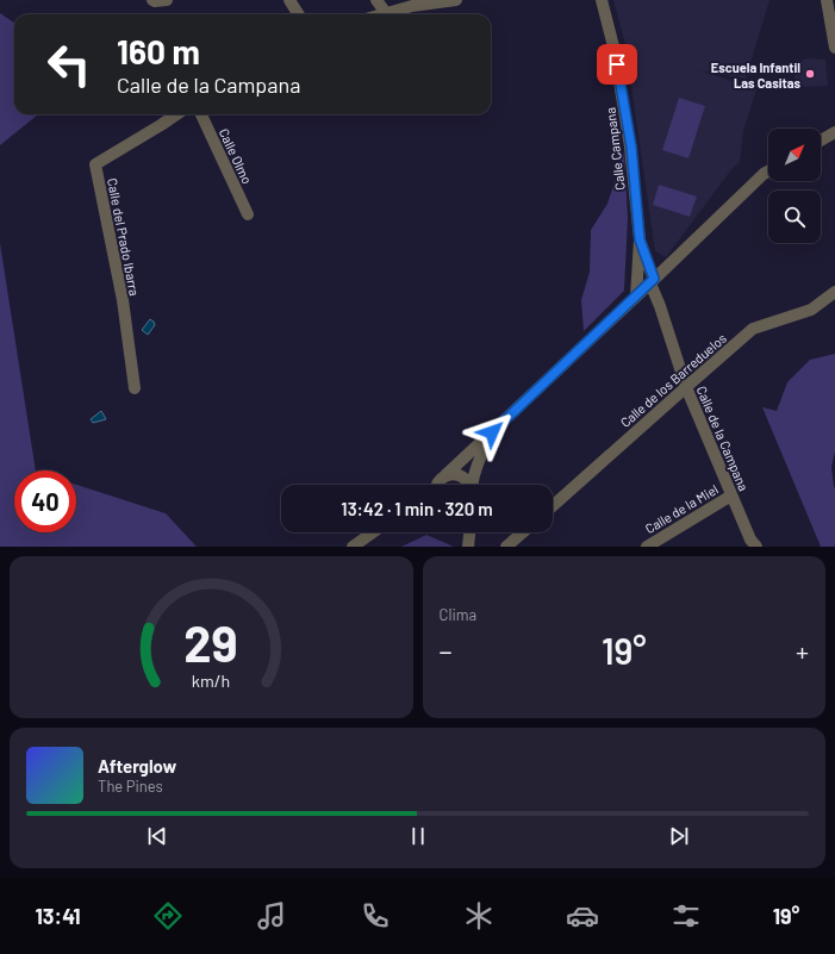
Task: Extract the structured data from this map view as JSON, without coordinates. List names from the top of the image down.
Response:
{
  "streets": {
    "street": [
      "Calle Campana",
      "Calle Olmo",
      "Calle del Prado Ibarra",
      "Calle de los Barreduelos",
      "Calle de la Campana",
      "Calle de la Miel"
    ]
  },
  "crossings": [
    ["Calle Campana", "Calle de la Campana"],
    ["Calle de los Barreduelos", "Calle de la Campana"],
    ["Calle de la Campana", "Calle de la Miel"]
  ],
  "places": ["Escuela Infantil Las Casitas"],
  "north": "top right",
  "page": {
    "turn": ["160 m", "Calle de la Campana"],
    "limit": "40",
    "trip": "13:42 · 1 min · 320 m",
    "tile": "Clima",
    "heat": ["−", "19°", "+"],
    "song": ["Afterglow", "The Pines"],
    "tabs": ["13:41", "19°"],
    "gauge": ["29", "km/h"]
  }
}
